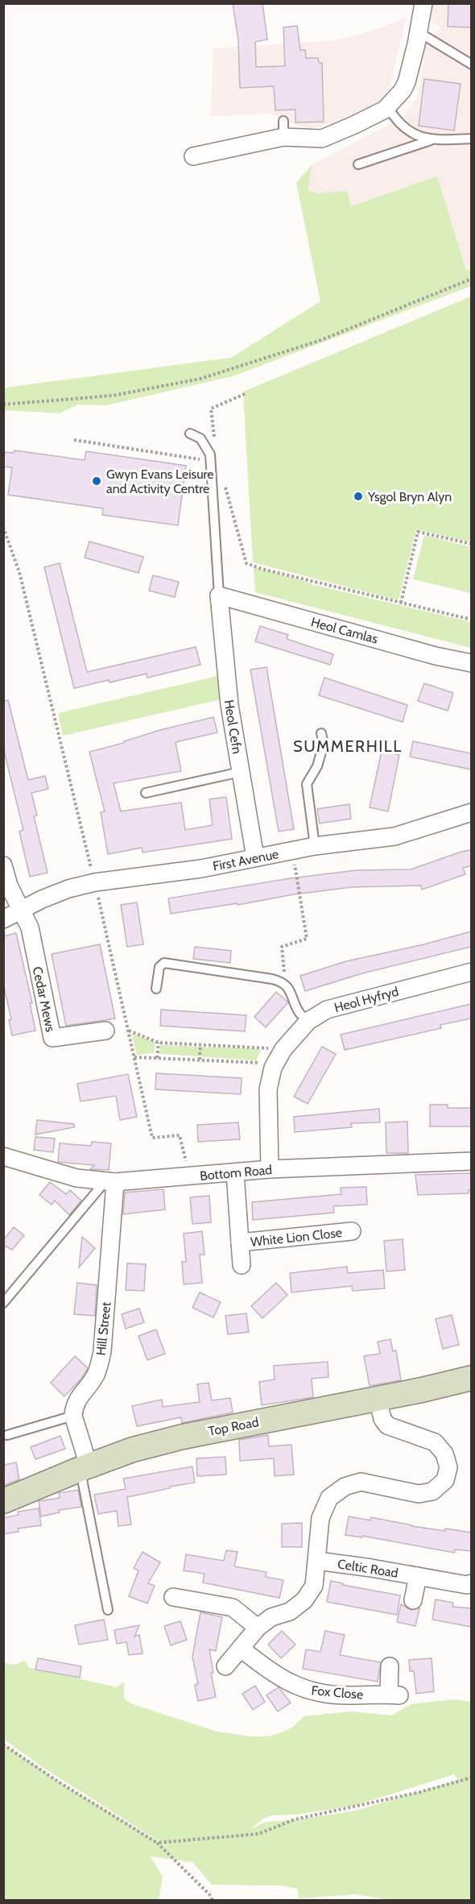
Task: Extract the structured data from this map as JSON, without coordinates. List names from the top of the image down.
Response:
{
  "streets": {
    "street": [
      "Heol Camlas",
      "Heol Cefn",
      "First Avenue",
      "Cedar Mews",
      "Heol Hyfryd",
      "Bottom Road",
      "White Lion Close",
      "Hill Street",
      "Top Road",
      "Celtic Road",
      "Fox Close"
    ]
  },
  "crossings": [
    ["Heol Camlas", "Heol Cefn"],
    ["Heol Cefn", "First Avenue"],
    ["First Avenue", "Cedar Mews"],
    ["Heol Hyfryd", "Bottom Road"],
    ["Bottom Road", "White Lion Close"],
    ["Bottom Road", "Hill Street"]
  ],
  "districts": ["SUMMERHILL"],
  "places": ["Gwyn Evans Leisure and Activity Centre", "Ysgol Bryn Alyn"]
}
